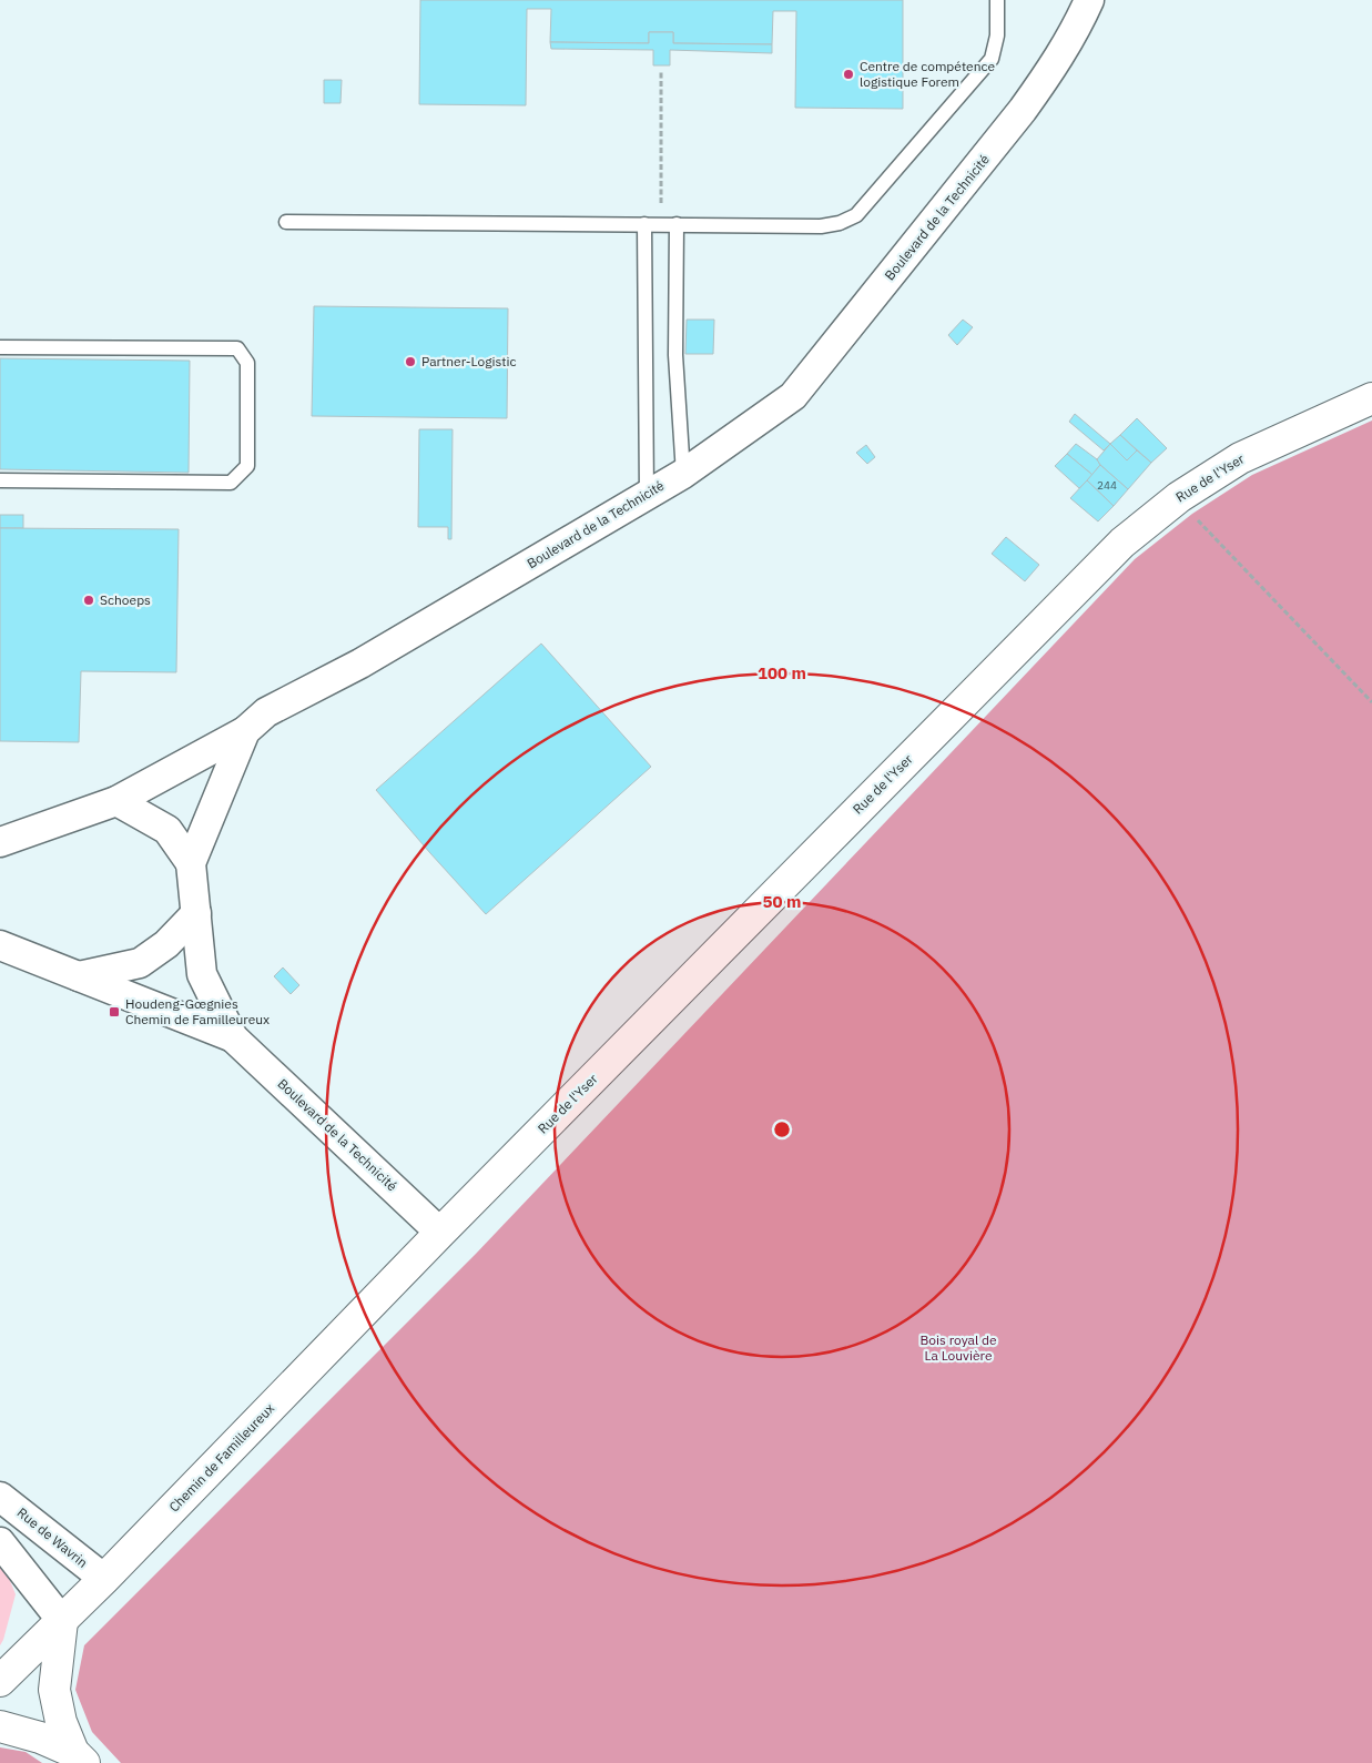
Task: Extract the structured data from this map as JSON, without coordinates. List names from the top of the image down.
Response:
{
  "streets": {
    "main road": ["Rue de l'Yser", "Chemin de Familleureux"],
    "street": ["Boulevard de la Technicité", "Rue de Wavrin"]
  },
  "crossings": [
    ["Boulevard de la Technicité", "Rue de l'Yser"],
    ["Boulevard de la Technicité", "Chemin de Familleureux"],
    ["Rue de l'Yser", "Chemin de Familleureux"],
    ["Chemin de Familleureux", "Rue de Wavrin"]
  ],
  "parks": ["Bois royal de La Louvière"],
  "places": {
    "other": ["Centre de compétence logistique Forem", "Partner-Logistic", "Schoeps"],
    "transit": ["Houdeng-Gœgnies Chemin de Familleureux"]
  },
  "house_numbers": ["244"],
  "rings": ["100 m", "50 m"]
}
